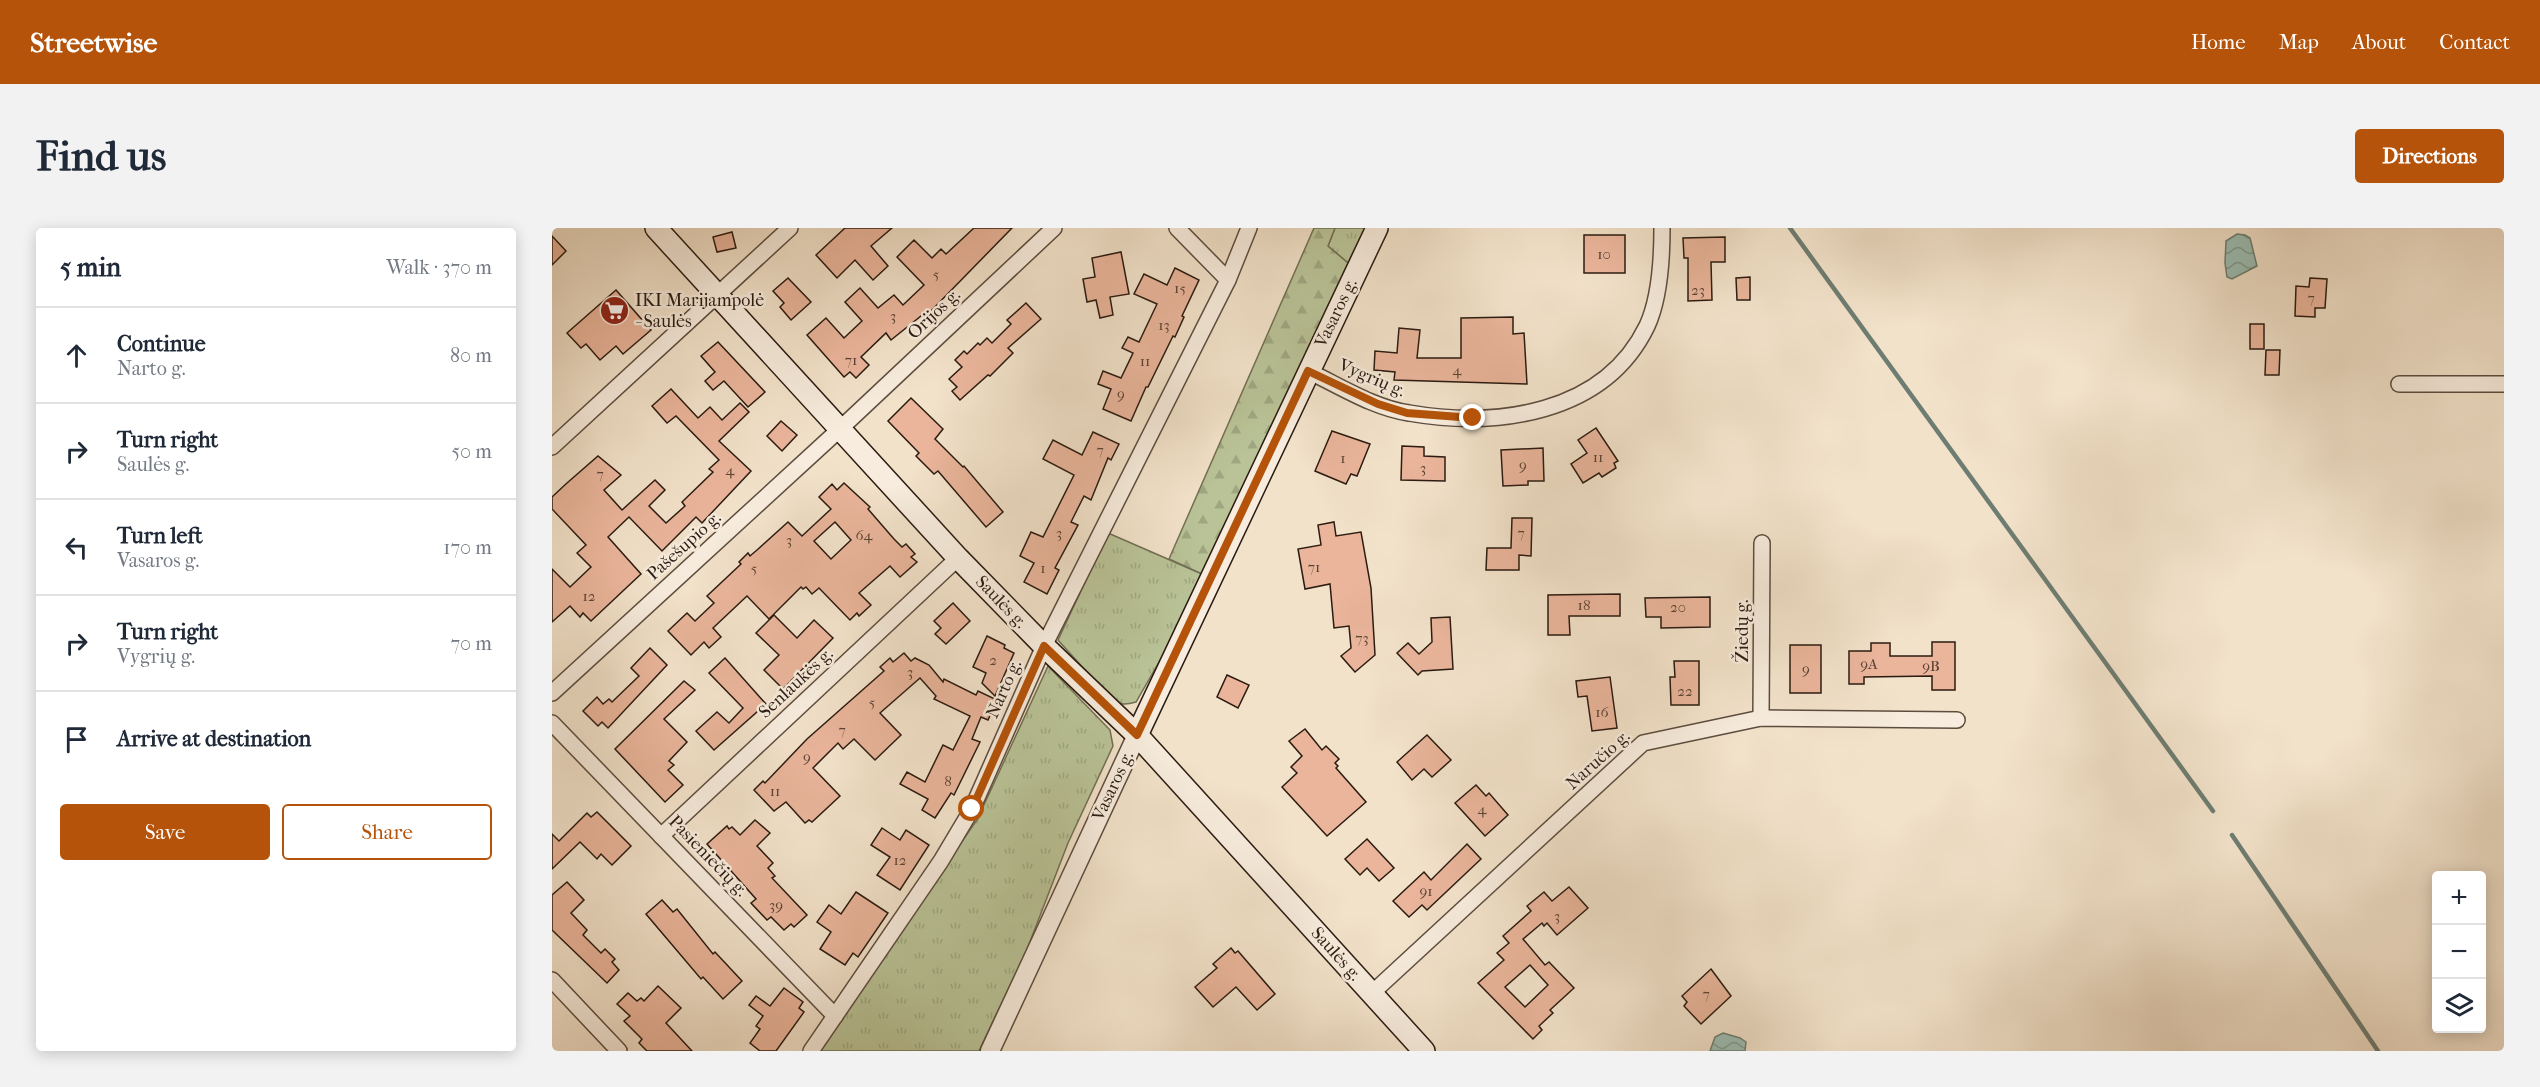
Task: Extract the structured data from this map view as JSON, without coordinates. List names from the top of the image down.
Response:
{
  "streets": {
    "main road": ["Vasaros g.", "Saulės g."],
    "street": [
      "Orijos g.",
      "Vygrių g.",
      "Pašešupio g.",
      "Žiedų g.",
      "Senlaukės g.",
      "Narto g.",
      "Naručio g.",
      "Pasieniečių g."
    ]
  },
  "crossings": [
    ["Vasaros g.", "Vygrių g."],
    ["Vasaros g.", "Saulės g."],
    ["Orijos g.", "Pašešupio g."],
    ["Orijos g.", "Saulės g."],
    ["Pašešupio g.", "Saulės g."],
    ["Saulės g.", "Senlaukės g."],
    ["Saulės g.", "Narto g."],
    ["Saulės g.", "Naručio g."],
    ["Žiedų g.", "Naručio g."],
    ["Senlaukės g.", "Pasieniečių g."],
    ["Narto g.", "Pasieniečių g."]
  ],
  "places": {
    "supermarket": ["IKI Marijampolė - Saulės"]
  },
  "house_numbers": [
    "10",
    "5",
    "15",
    "23",
    "7",
    "3",
    "13",
    "71",
    "11",
    "4",
    "9",
    "7",
    "11",
    "1",
    "9",
    "3",
    "4",
    "7",
    "3",
    "7",
    "64",
    "3",
    "71",
    "5",
    "1",
    "12",
    "18",
    "20",
    "73",
    "2",
    "9A",
    "9B",
    "9",
    "3",
    "22",
    "5",
    "16",
    "7",
    "9",
    "8",
    "11",
    "4",
    "12",
    "91",
    "39",
    "3",
    "7"
  ],
  "page": {
    "header": "Streetwise",
    "nav": [
      "Home",
      "Map",
      "About",
      "Contact"
    ],
    "buttons": [
      "Directions",
      ["Save", "Share"]
    ],
    "title": "Find us",
    "heading": ["5 min", "Walk · 370 m"],
    "list": [
      ["Continue", "Narto g.", "80 m"],
      ["Turn right", "Saulės g.", "50 m"],
      ["Turn left", "Vasaros g.", "170 m"],
      ["Turn right", "Vygrių g.", "70 m"],
      "Arrive at destination"
    ],
    "map_buttons": ["+", "−"]
  }
}
